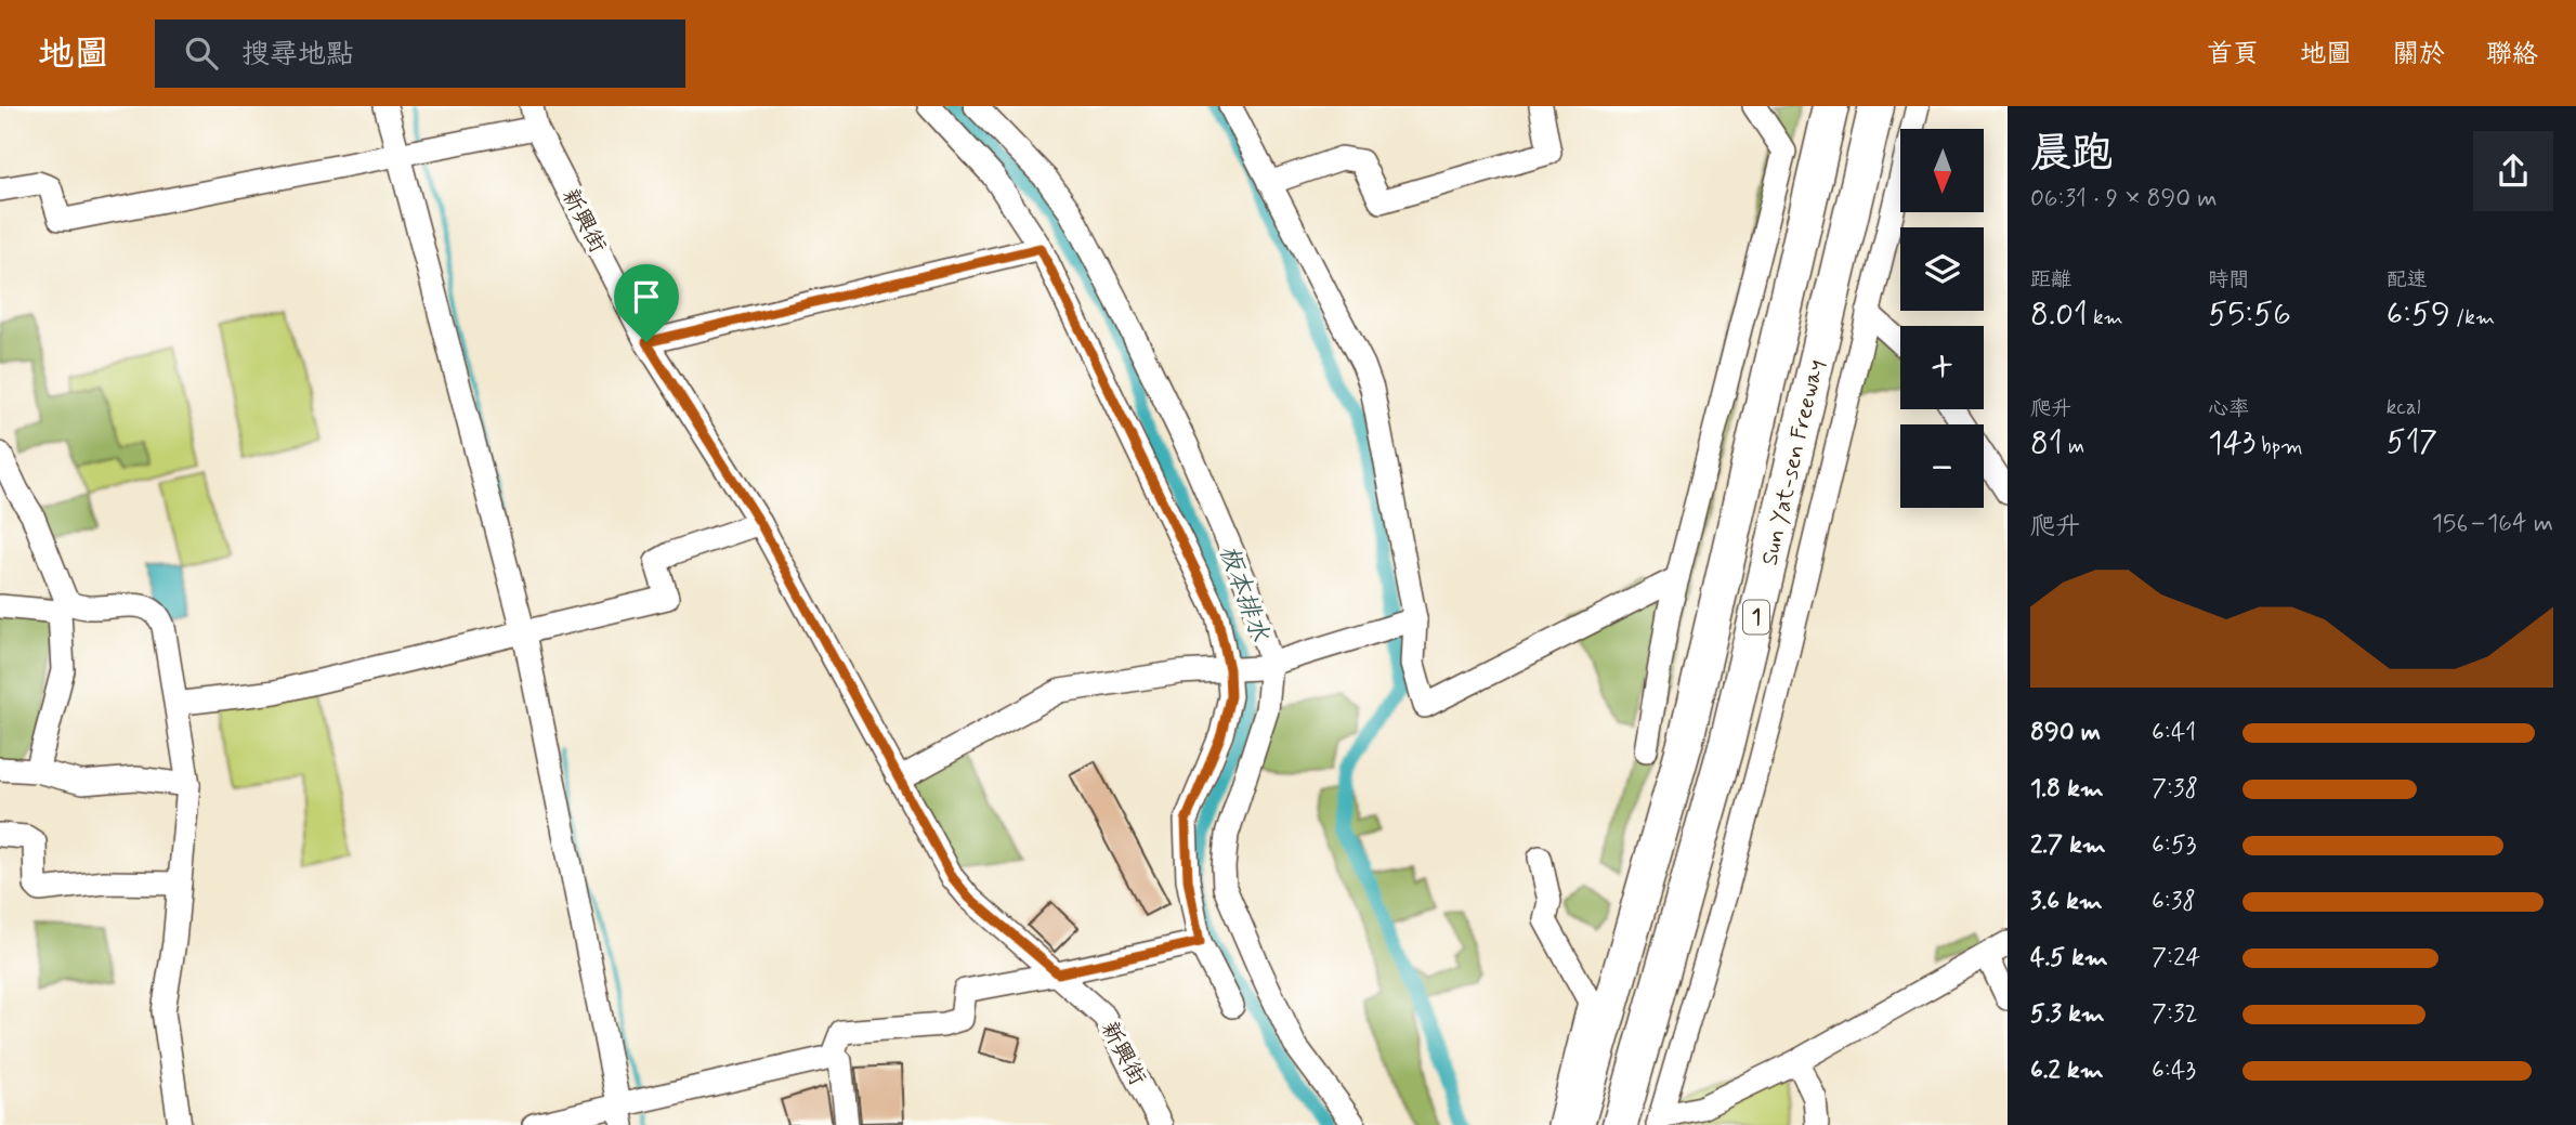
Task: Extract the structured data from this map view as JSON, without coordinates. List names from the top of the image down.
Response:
{
  "streets": {
    "highway": ["Sun Yat-sen Freeway", "1"],
    "street": ["新興街"]
  },
  "water": ["板本排水"],
  "north": "bottom",
  "page": {
    "header": "地圖",
    "search": "搜尋地點",
    "nav": [
      "首頁",
      "地圖",
      "關於",
      "聯絡"
    ],
    "heading": ["晨跑", "06:31 · 9 × 890 m"],
    "map_buttons": ["+", "−"],
    "stats": [
      ["距離", "8.01 km"],
      ["時間", "55:56"],
      ["配速", "6:59 /km"],
      ["爬升", "81 m"],
      ["心率", "143 bpm"],
      ["kcal", "517"]
    ],
    "chart": ["爬升", "156–164 m"],
    "list": [
      {
        "name": "890 m",
        "note": "6:41"
      },
      {
        "name": "1.8 km",
        "note": "7:38"
      },
      {
        "name": "2.7 km",
        "note": "6:53"
      },
      {
        "name": "3.6 km",
        "note": "6:38"
      },
      {
        "name": "4.5 km",
        "note": "7:24"
      },
      {
        "name": "5.3 km",
        "note": "7:32"
      },
      {
        "name": "6.2 km",
        "note": "6:43"
      }
    ]
  }
}
